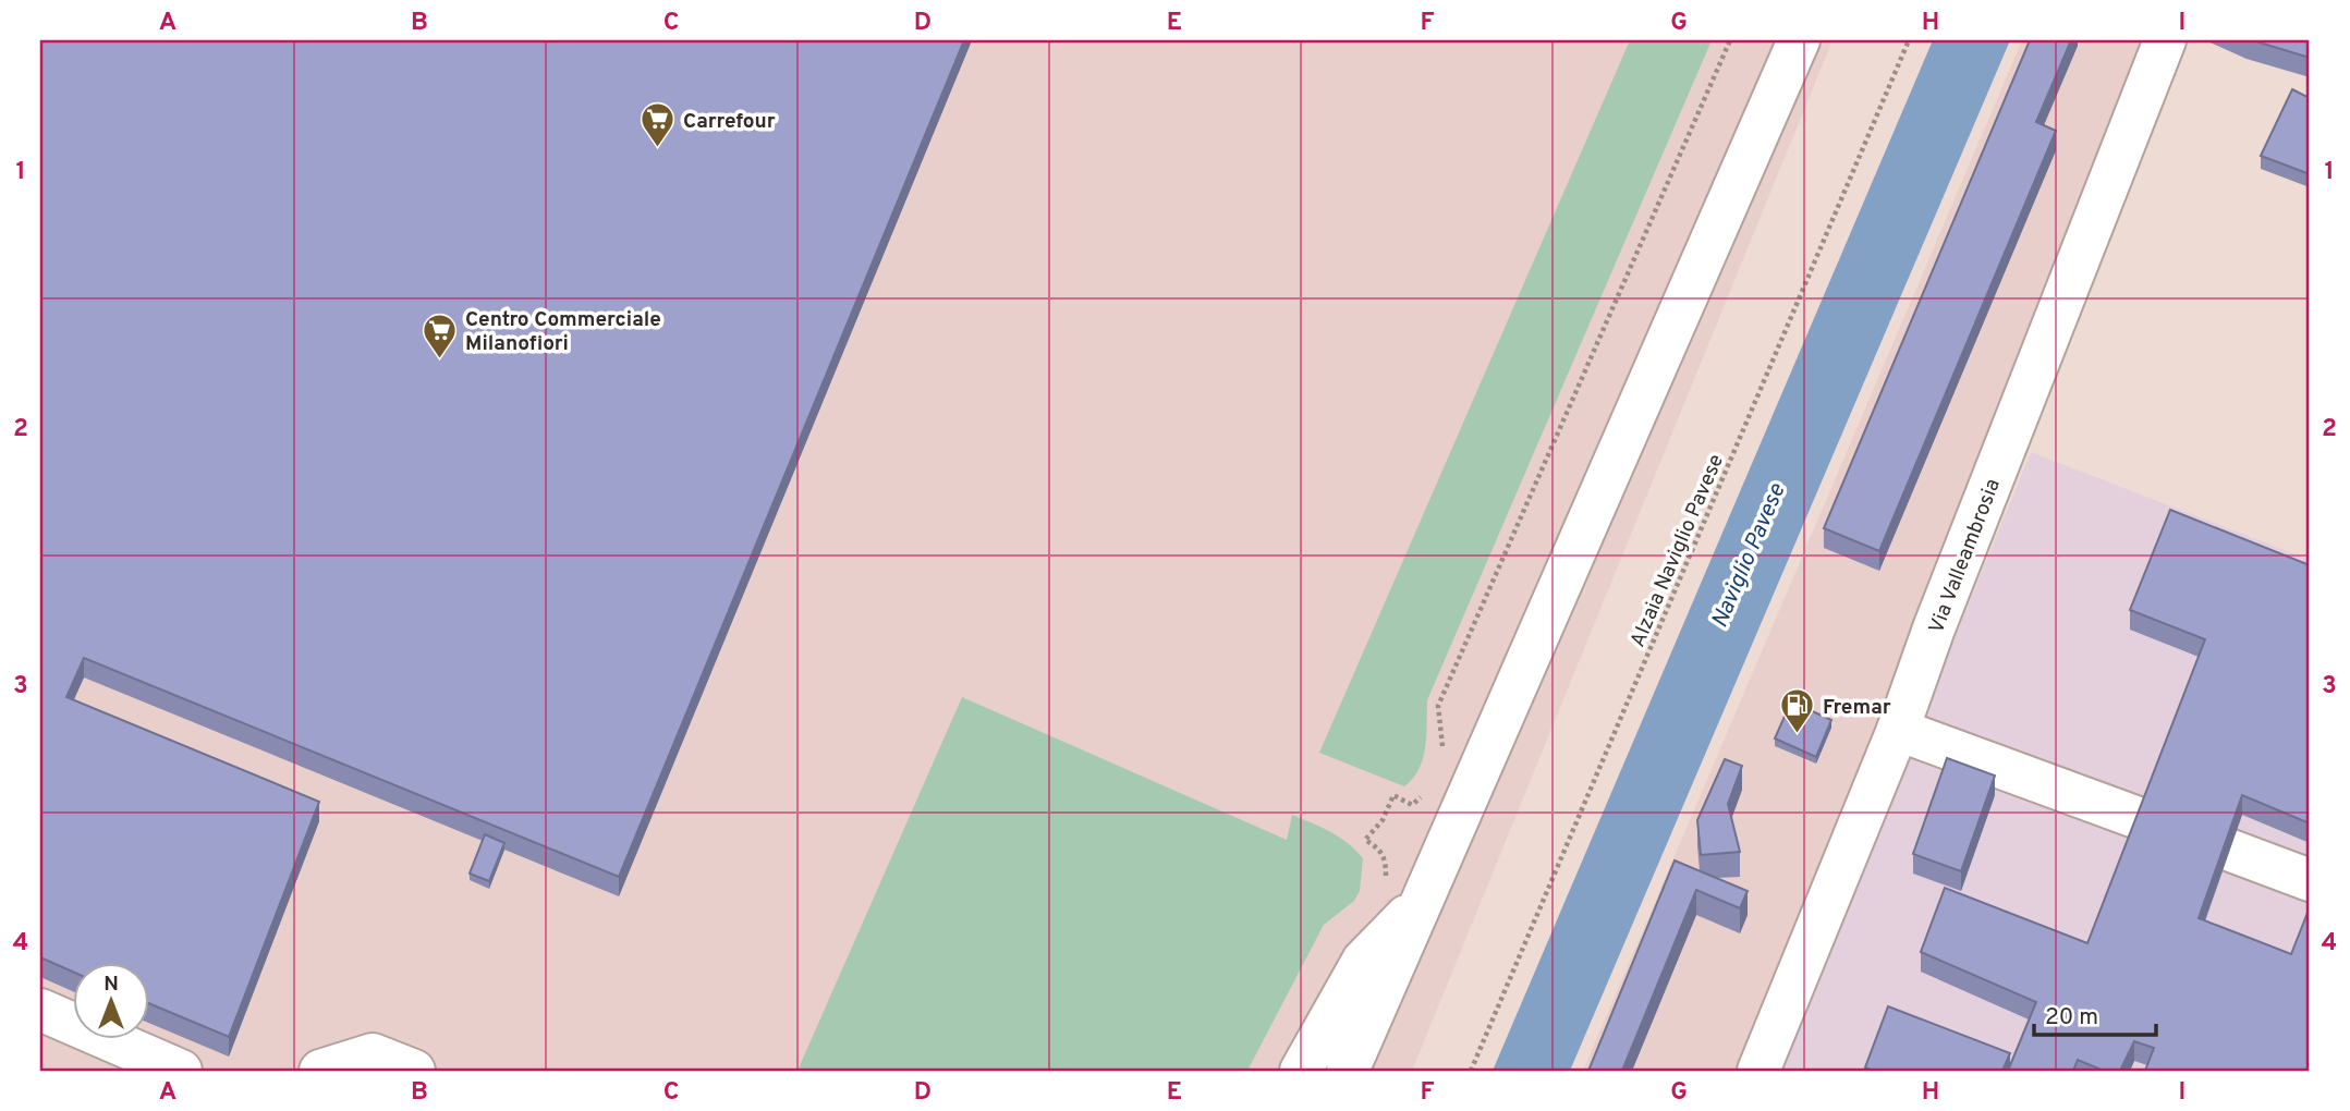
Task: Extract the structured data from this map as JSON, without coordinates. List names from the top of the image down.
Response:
{
  "streets": {
    "main road": ["Via Valleambrosia"],
    "path": ["Alzaia Naviglio Pavese"]
  },
  "water": ["Naviglio Pavese"],
  "places": {
    "supermarket": ["Carrefour", "Centro Commerciale Milanofiori"],
    "fuel station": ["Fremar"]
  },
  "scale_bar": "20 m",
  "north": "top",
  "grid": {
    "columns": [
      "A",
      "B",
      "C",
      "D",
      "E",
      "F",
      "G",
      "H",
      "I"
    ],
    "rows": [
      "1",
      "2",
      "3",
      "4"
    ]
  }
}
